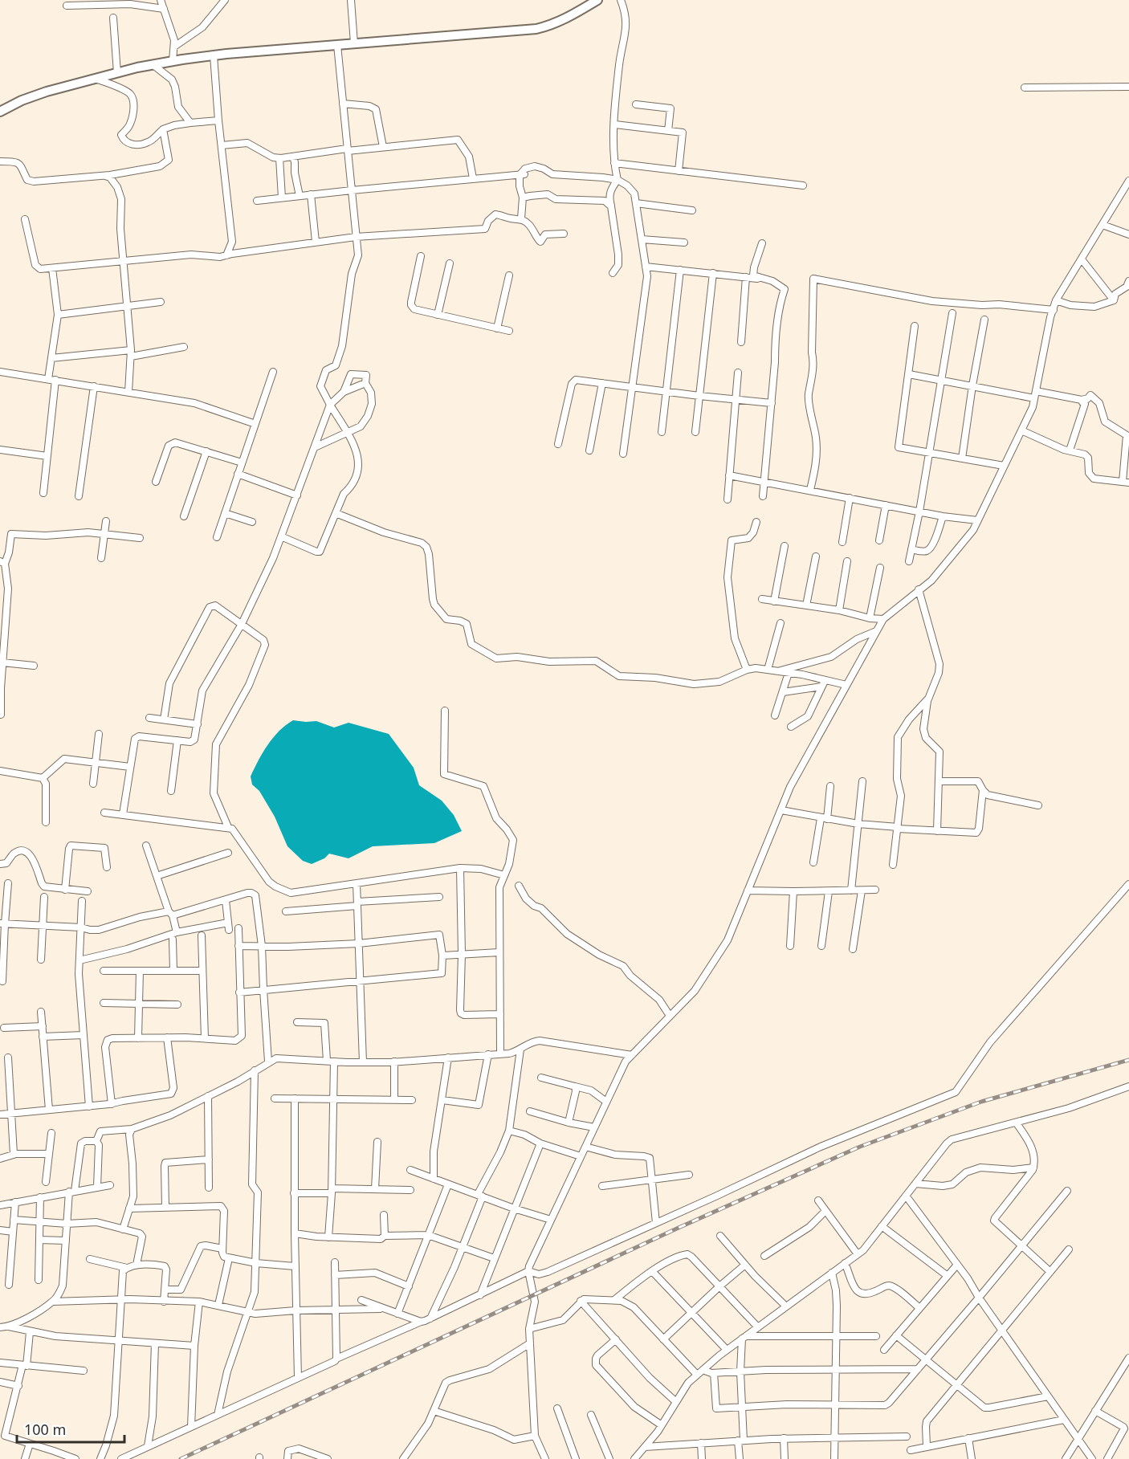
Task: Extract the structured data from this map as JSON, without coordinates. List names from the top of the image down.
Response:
{
  "scale_bar": "100 m"
}
